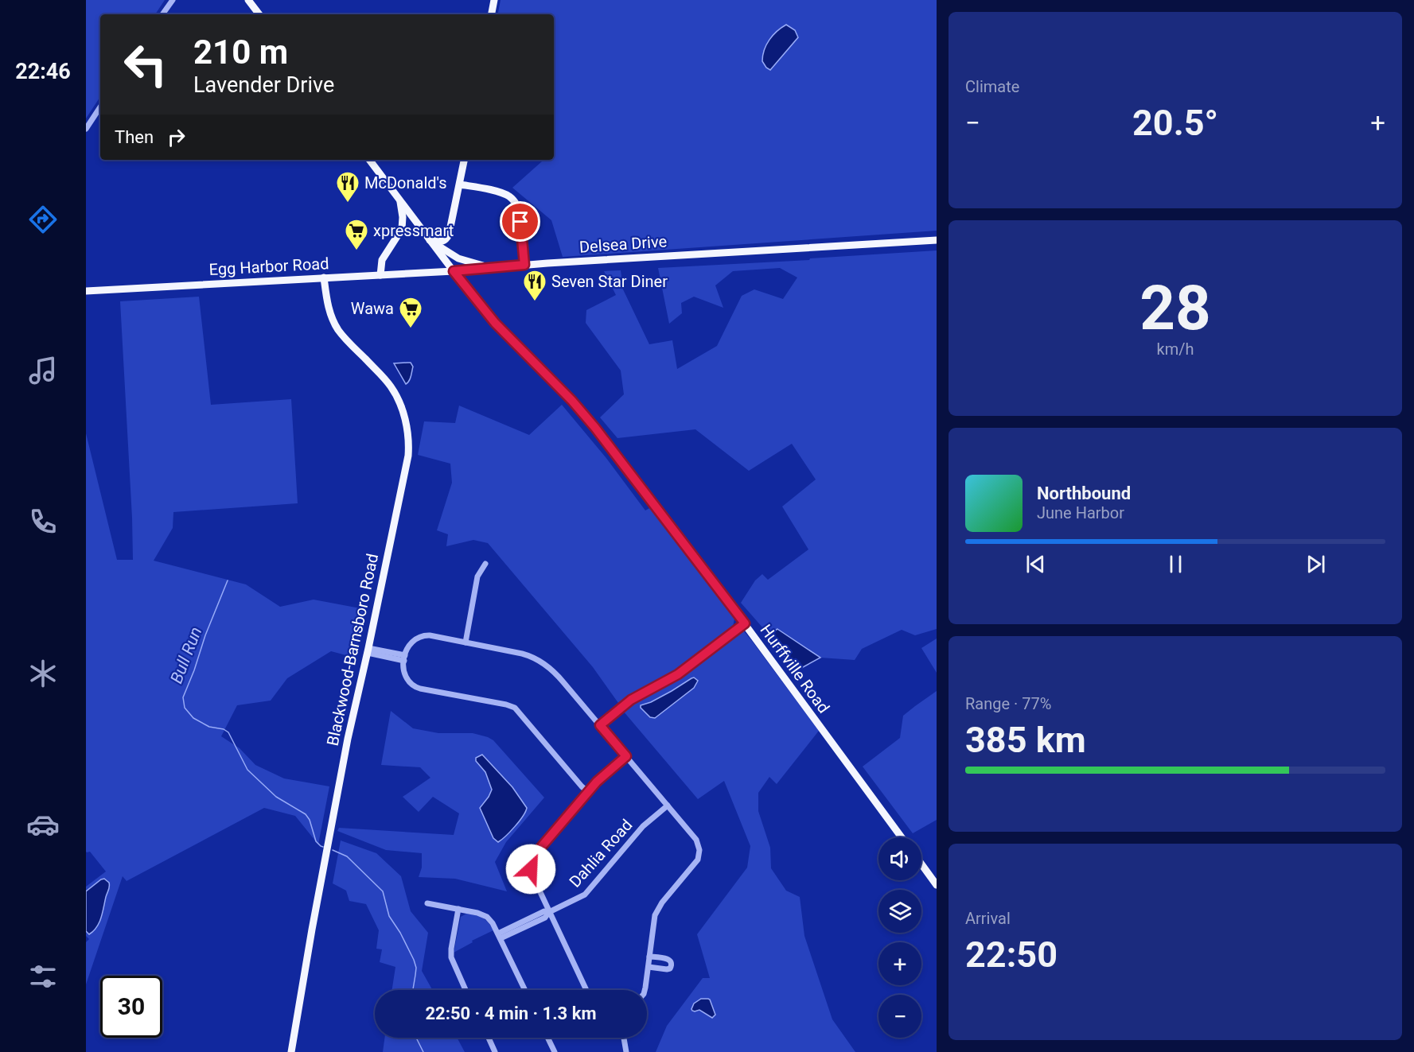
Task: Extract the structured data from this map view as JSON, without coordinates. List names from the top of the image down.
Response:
{
  "streets": {
    "main road": [
      "Delsea Drive",
      "Egg Harbor Road",
      "Blackwood-Barnsboro Road",
      "Hurffville Road"
    ],
    "street": ["Dahlia Road"]
  },
  "crossings": [
    ["Delsea Drive", "Egg Harbor Road"],
    ["Delsea Drive", "Hurffville Road"],
    ["Egg Harbor Road", "Blackwood-Barnsboro Road"],
    ["Egg Harbor Road", "Hurffville Road"]
  ],
  "water": ["Bull Run"],
  "places": {
    "restaurant": ["McDonald's", "Seven Star Diner"],
    "supermarket": ["xpressmart", "Wawa"]
  },
  "page": {
    "tabs": "22:46",
    "tile": [
      "Climate",
      ["28", "km/h"],
      ["Range · 77%", "385 km"],
      ["Arrival", "22:50"]
    ],
    "turn": ["210 m", "Lavender Drive"],
    "heat": ["−", "20.5°", "+"],
    "then": "Then",
    "song": ["Northbound", "June Harbor"],
    "map_buttons": ["+", "−"],
    "limit": "30",
    "trip": "22:50 · 4 min · 1.3 km"
  }
}
